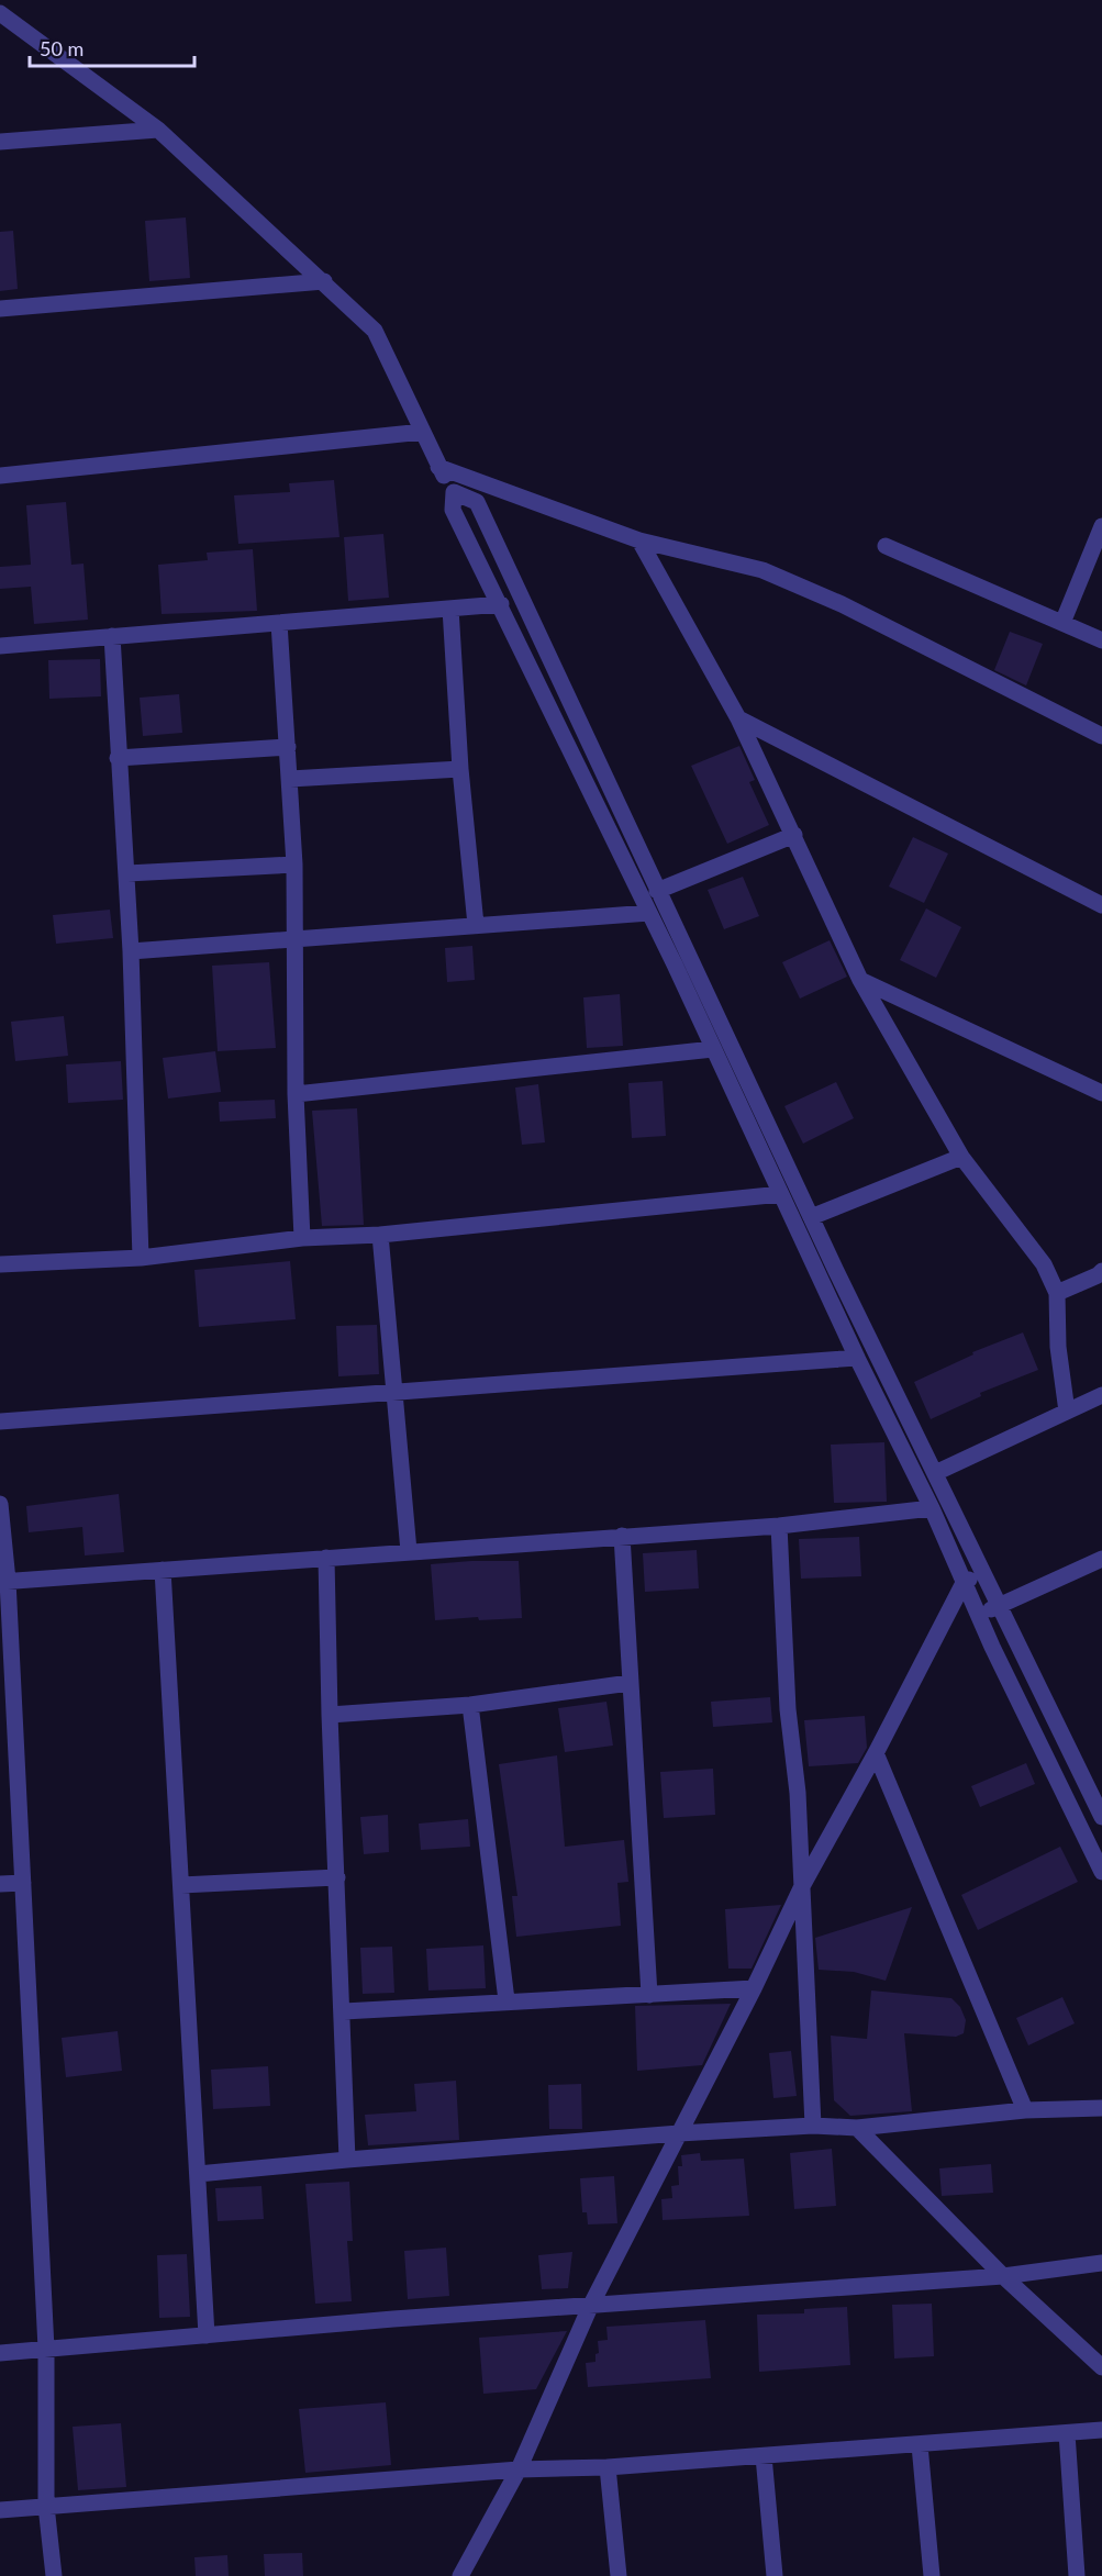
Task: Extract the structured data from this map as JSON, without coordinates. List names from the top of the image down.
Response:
{
  "scale_bar": "50 m"
}
